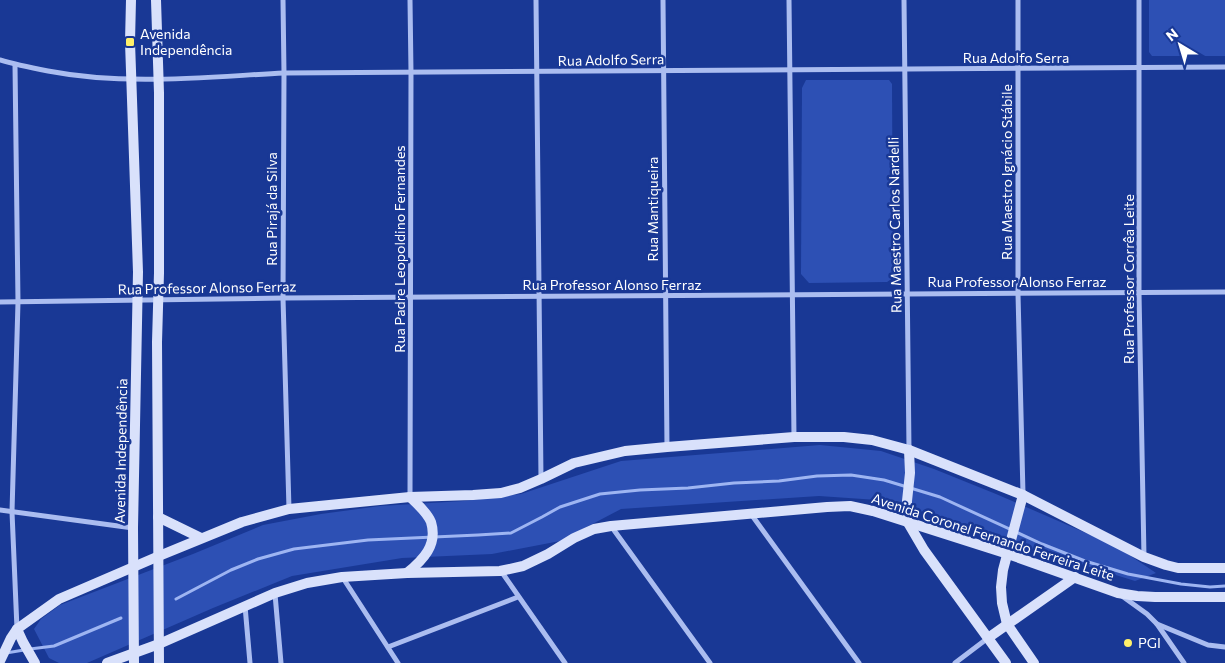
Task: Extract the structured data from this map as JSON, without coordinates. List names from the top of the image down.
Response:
{
  "streets": {
    "street": [
      "Rua Adolfo Serra",
      "Rua Maestro Ignácio Stábile",
      "Rua Pirajá da Silva",
      "Rua Mantiqueira",
      "Rua Maestro Carlos Nardelli",
      "Rua Padre Leopoldino Fernandes",
      "Rua Professor Corrêa Leite",
      "Rua Professor Alonso Ferraz",
      "Avenida Independência",
      "Avenida Coronel Fernando Ferreira Leite"
    ]
  },
  "crossings": [
    ["Rua Adolfo Serra", "Rua Maestro Ignácio Stábile"],
    ["Rua Adolfo Serra", "Rua Pirajá da Silva"],
    ["Rua Adolfo Serra", "Rua Mantiqueira"],
    ["Rua Adolfo Serra", "Rua Maestro Carlos Nardelli"],
    ["Rua Adolfo Serra", "Rua Padre Leopoldino Fernandes"],
    ["Rua Adolfo Serra", "Rua Professor Corrêa Leite"],
    ["Rua Adolfo Serra", "Avenida Independência"],
    ["Rua Maestro Ignácio Stábile", "Rua Professor Alonso Ferraz"],
    ["Rua Pirajá da Silva", "Rua Professor Alonso Ferraz"],
    ["Rua Mantiqueira", "Rua Professor Alonso Ferraz"],
    ["Rua Maestro Carlos Nardelli", "Rua Professor Alonso Ferraz"],
    ["Rua Padre Leopoldino Fernandes", "Rua Professor Alonso Ferraz"],
    ["Rua Professor Corrêa Leite", "Rua Professor Alonso Ferraz"],
    ["Rua Professor Alonso Ferraz", "Avenida Independência"],
    ["Avenida Independência", "Avenida Coronel Fernando Ferreira Leite"]
  ],
  "places": {
    "transit": ["Avenida Independência"],
    "other": ["PGI"]
  },
  "north": "top left"
}
